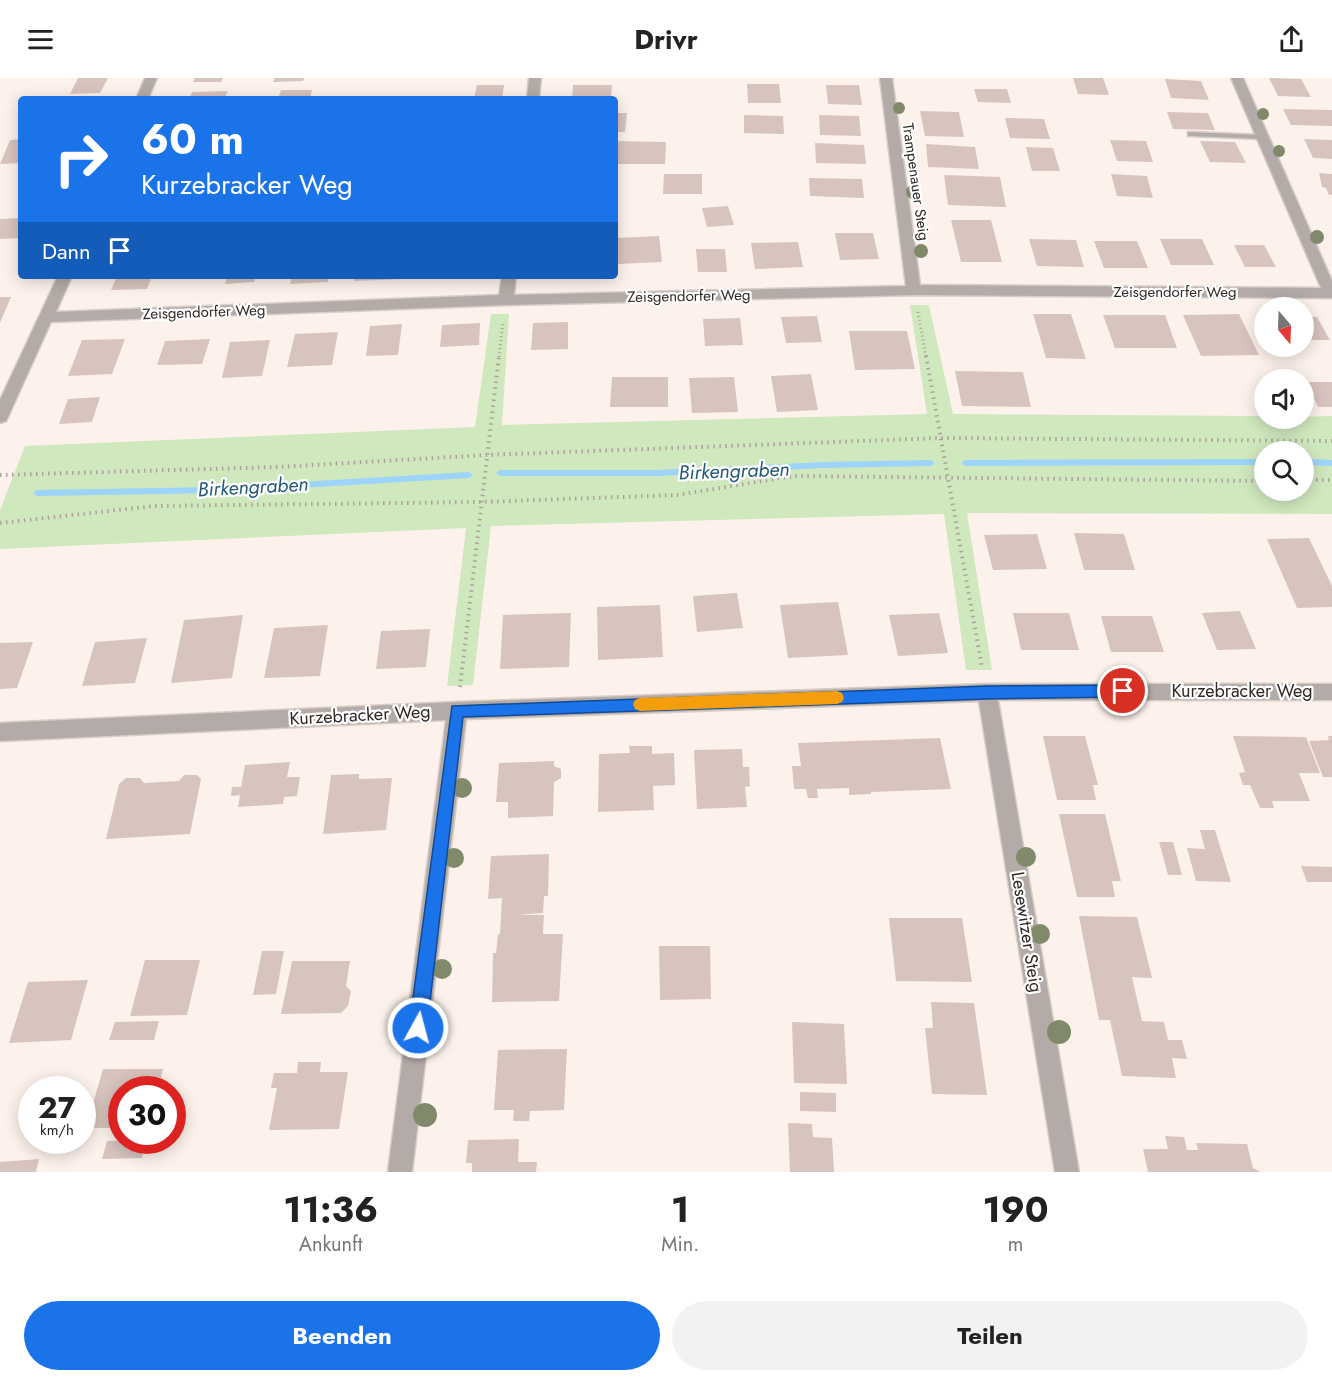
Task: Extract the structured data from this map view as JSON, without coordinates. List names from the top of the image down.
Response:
{
  "streets": {
    "street": [
      "Trampenauer Steig",
      "Zeisgendorfer Weg",
      "Kurzebracker Weg",
      "Lesewitzer Steig"
    ]
  },
  "crossings": [
    ["Trampenauer Steig", "Zeisgendorfer Weg"],
    ["Kurzebracker Weg", "Lesewitzer Steig"]
  ],
  "water": ["Birkengraben"],
  "north": "bottom",
  "page": {
    "header": "Drivr",
    "turn": ["60 m", "Kurzebracker Weg"],
    "then": "Dann",
    "speed": "27 km/h",
    "limit": "30",
    "eta": [
      "11:36",
      "Ankunft",
      "1",
      "Min.",
      "190",
      "m"
    ],
    "buttons": ["Beenden", "Teilen"]
  }
}
